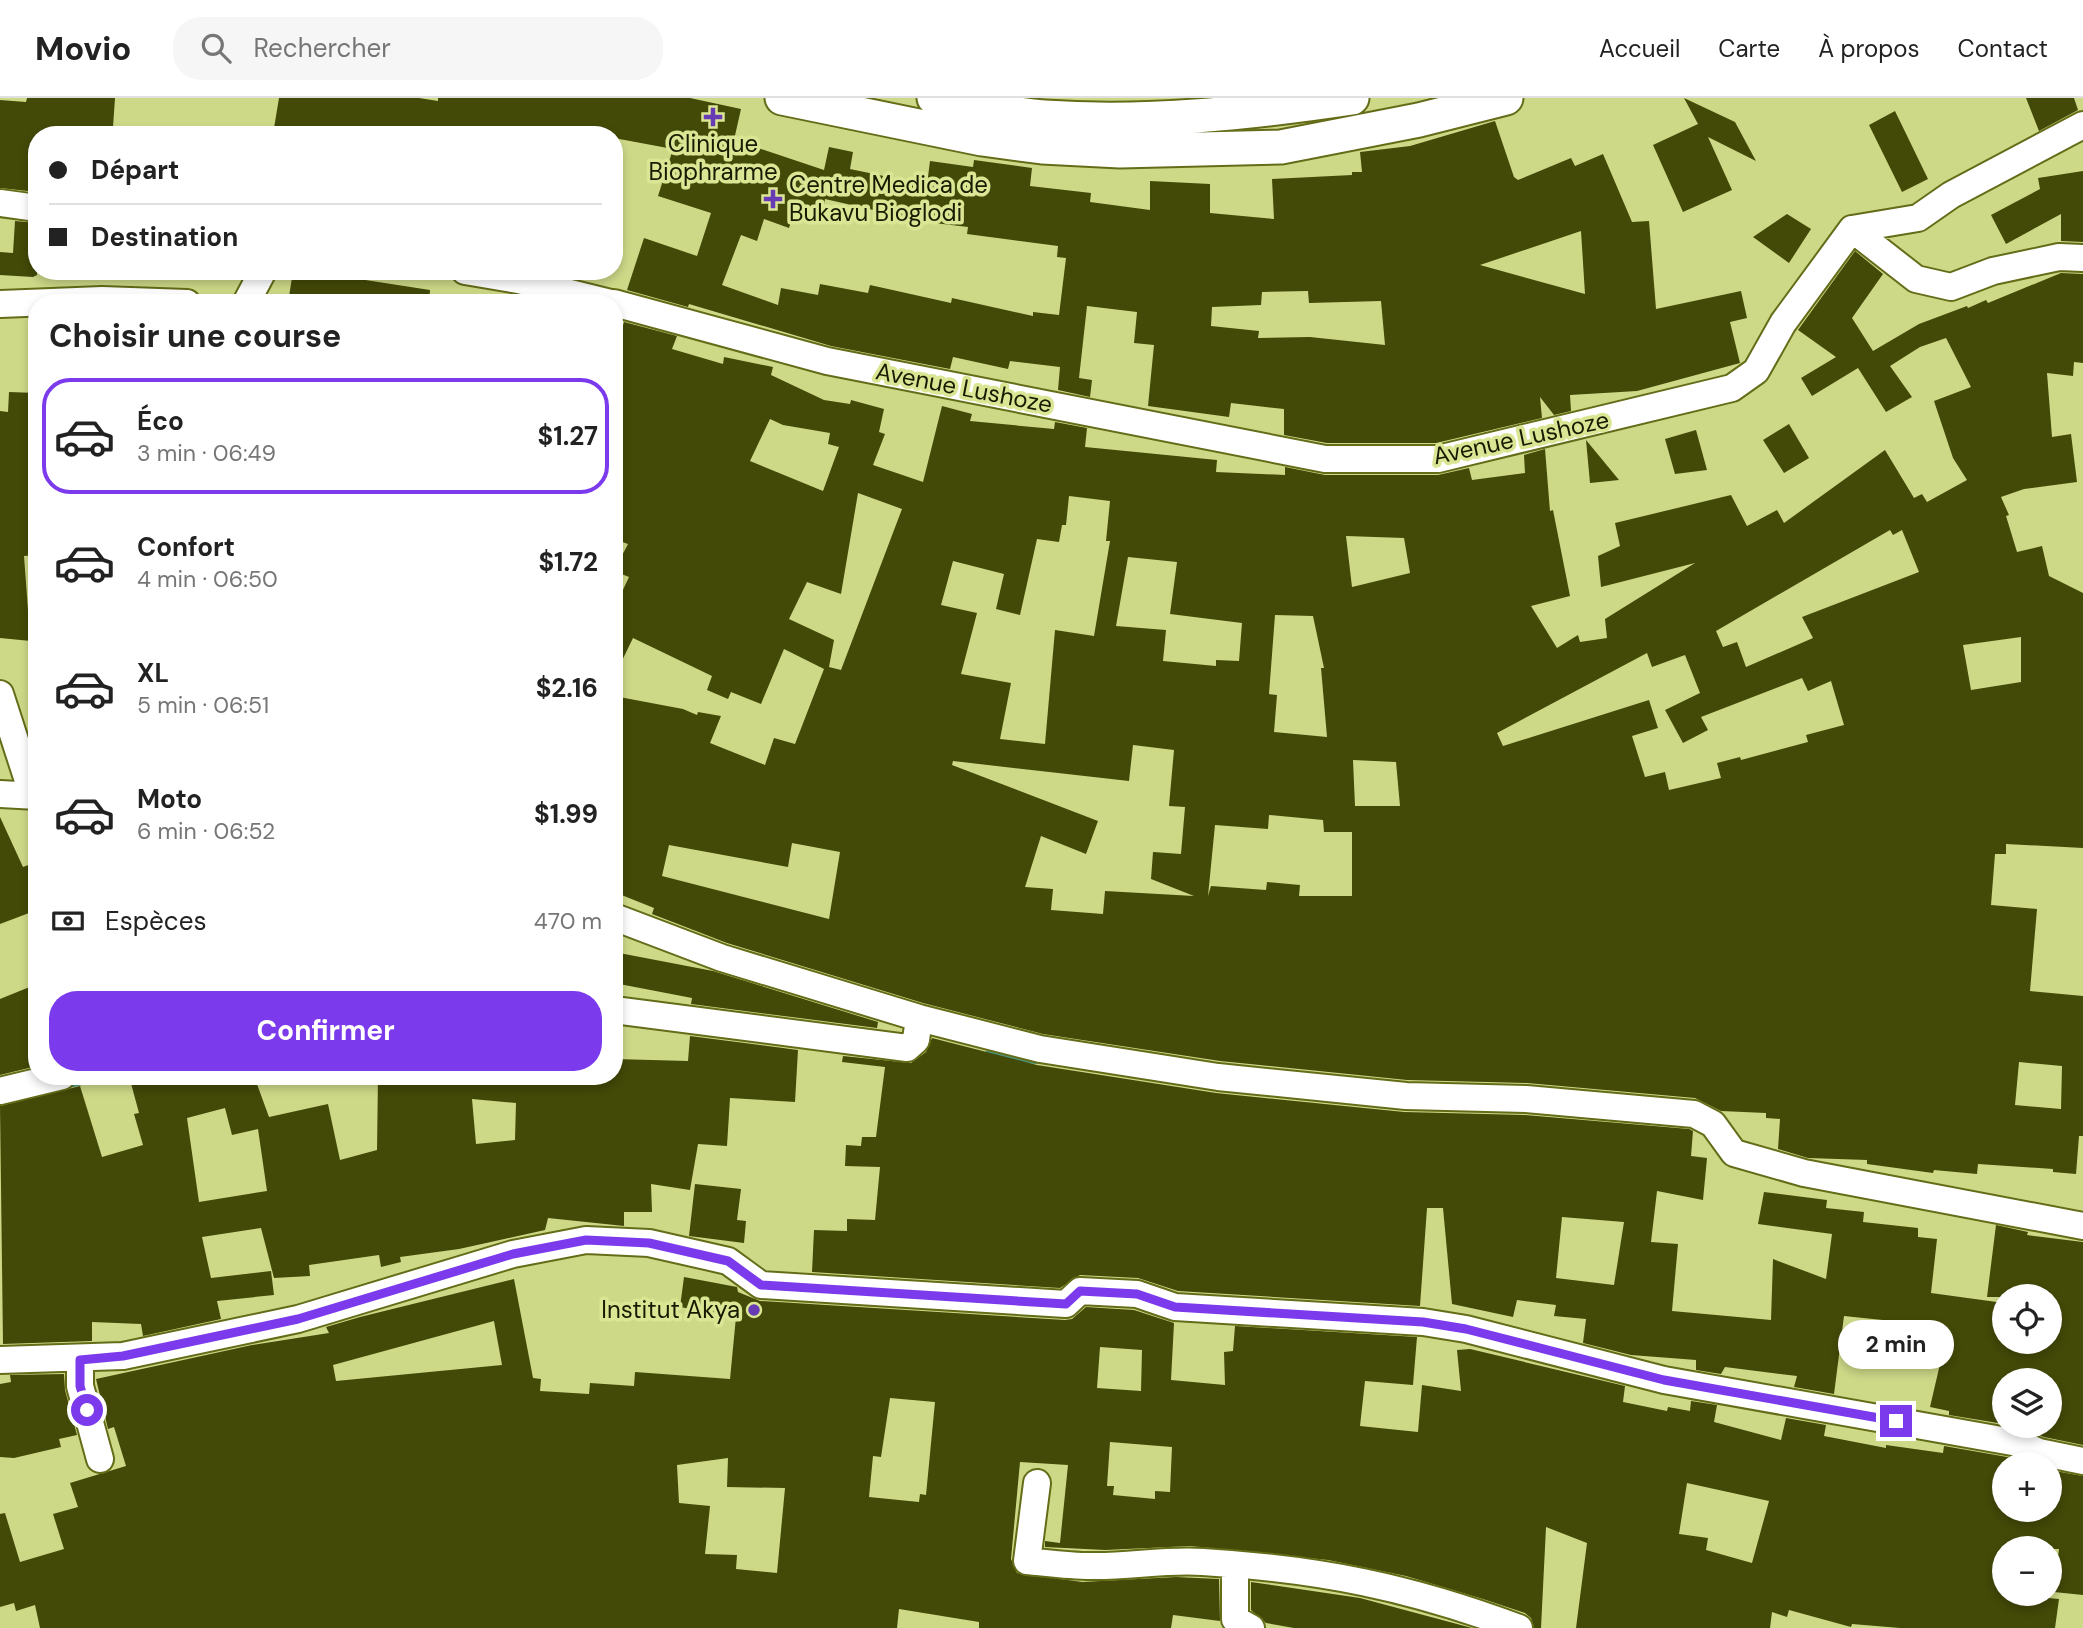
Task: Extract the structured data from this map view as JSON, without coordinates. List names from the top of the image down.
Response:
{
  "streets": {
    "street": ["Avenue Lushoze"]
  },
  "places": {
    "health": ["Clinique Biophrarme", "Centre Medica de Bukavu Bioglodi"],
    "other": ["Institut Akya"]
  },
  "page": {
    "header": "Movio",
    "search": "Rechercher",
    "nav": [
      "Accueil",
      "Carte",
      "À propos",
      "Contact"
    ],
    "banner": ["Départ", "Destination"],
    "heading": "Choisir une course",
    "list": [
      {
        "name": "Éco",
        "note": "3 min · 06:49",
        "value": "$1.27"
      },
      {
        "name": "Confort",
        "note": "4 min · 06:50",
        "value": "$1.72"
      },
      {
        "name": "XL",
        "note": "5 min · 06:51",
        "value": "$2.16"
      },
      {
        "name": "Moto",
        "note": "6 min · 06:52",
        "value": "$1.99"
      }
    ],
    "pay": ["Espèces", "470 m"],
    "buttons": "Confirmer",
    "map_buttons": ["+", "−"],
    "bubble": "2 min"
  }
}
